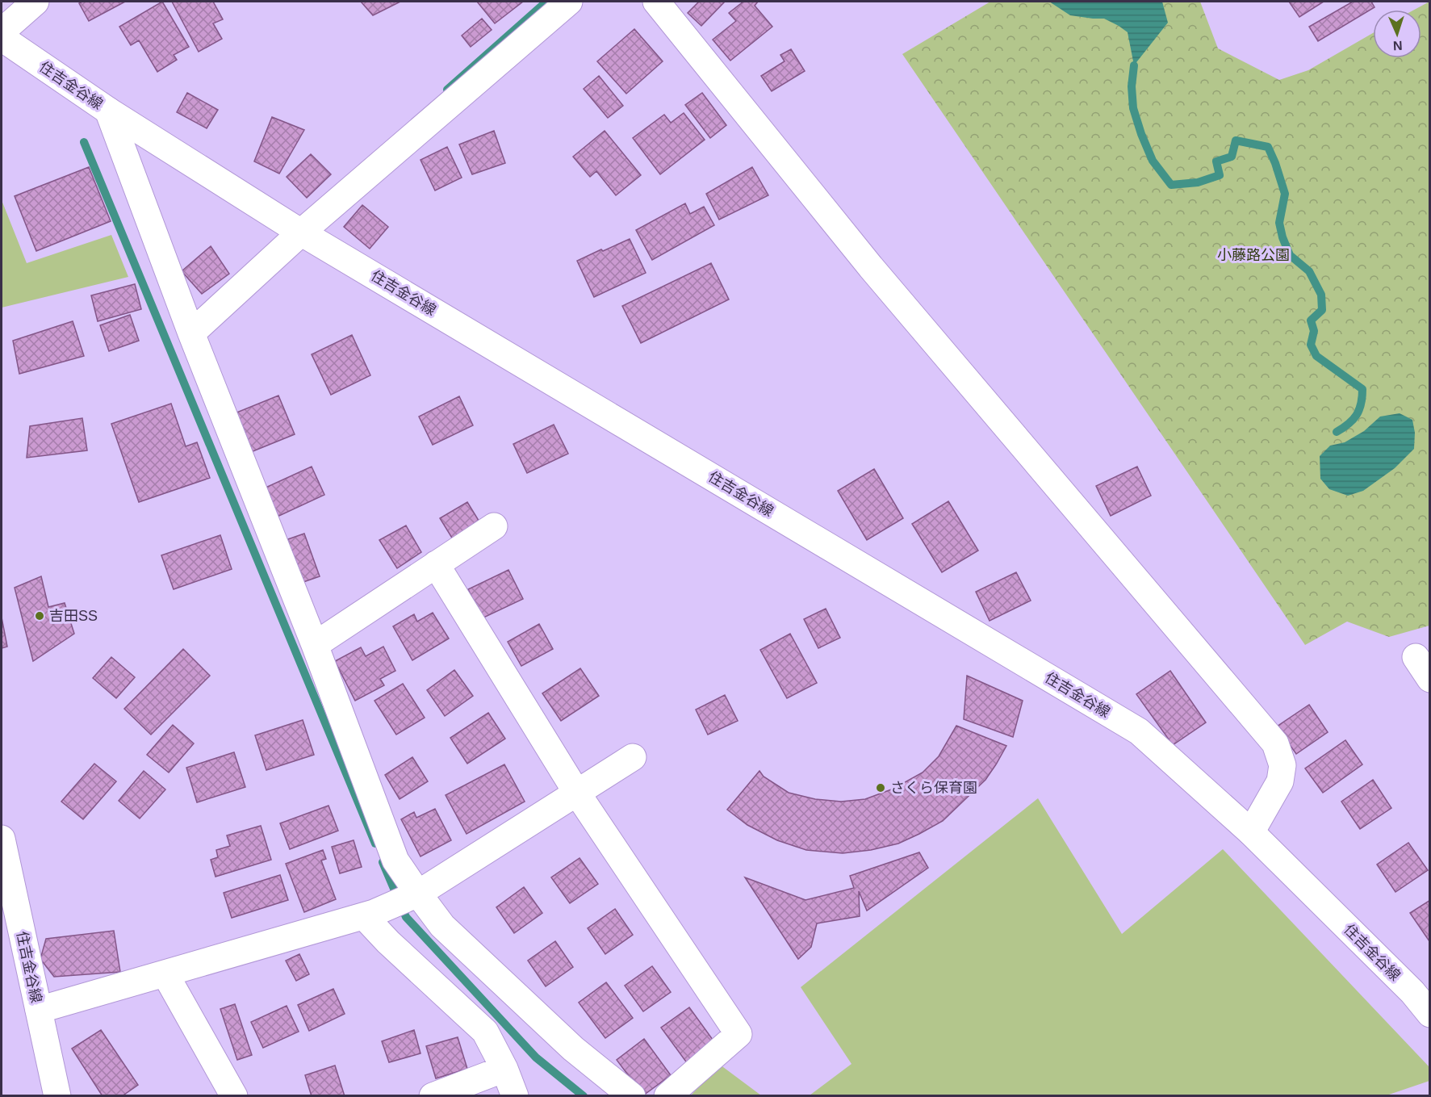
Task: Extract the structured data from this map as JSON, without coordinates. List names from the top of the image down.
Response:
{
  "streets": {
    "street": ["住吉金谷線"]
  },
  "parks": ["小藤路公園"],
  "places": ["吉田SS", "さくら保育園"],
  "north": "bottom"
}
